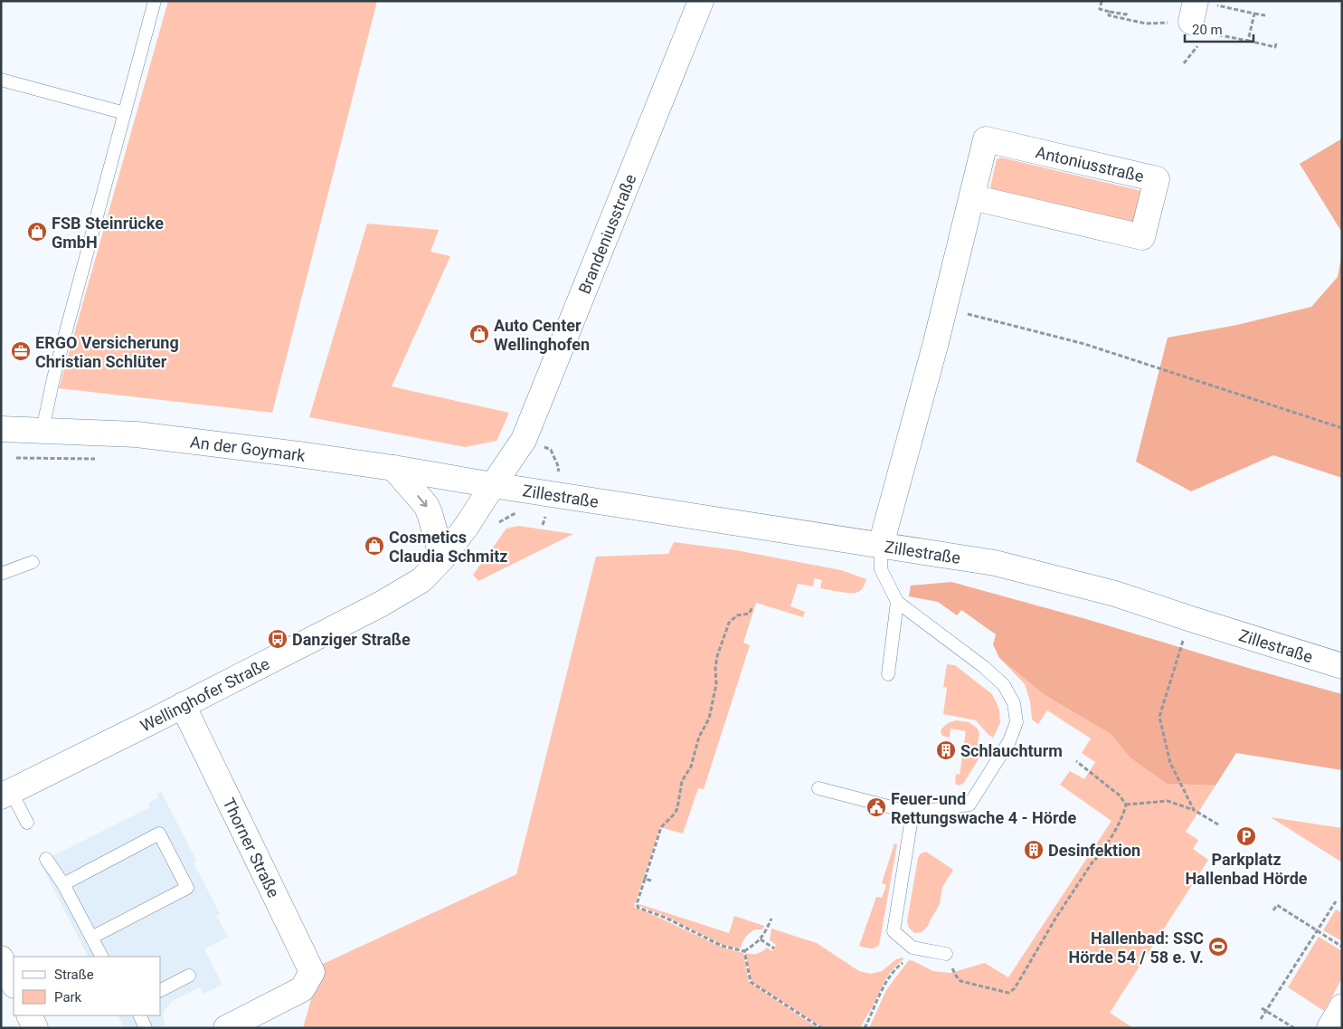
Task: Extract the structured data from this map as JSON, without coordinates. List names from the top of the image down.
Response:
{
  "streets": {
    "street": [
      "Antoniusstraße",
      "Brandeniusstraße",
      "An der Goymark",
      "Zillestraße",
      "Wellinghofer Straße",
      "Thorner Straße"
    ]
  },
  "crossings": [
    ["Antoniusstraße", "Zillestraße"],
    ["Brandeniusstraße", "An der Goymark"],
    ["Brandeniusstraße", "Zillestraße"],
    ["Brandeniusstraße", "Wellinghofer Straße"],
    ["An der Goymark", "Zillestraße"],
    ["An der Goymark", "Wellinghofer Straße"],
    ["Zillestraße", "Wellinghofer Straße"],
    ["Wellinghofer Straße", "Thorner Straße"]
  ],
  "places": {
    "shop": ["FSB Steinrücke GmbH", "Auto Center Wellinghofen", "Cosmetics Claudia Schmitz"],
    "office": ["ERGO Versicherung Christian Schlüter"],
    "bus stop": ["Danziger Straße"],
    "building": ["Schlauchturm", "Desinfektion"],
    "public building": ["Feuer-und Rettungswache 4 - Hörde"],
    "parking": ["Parkplatz Hallenbad Hörde"],
    "sports": ["Hallenbad: SSC Hörde 54 / 58 e. V."]
  },
  "legend": ["Straße", "Park"],
  "scale_bar": "20 m"
}
